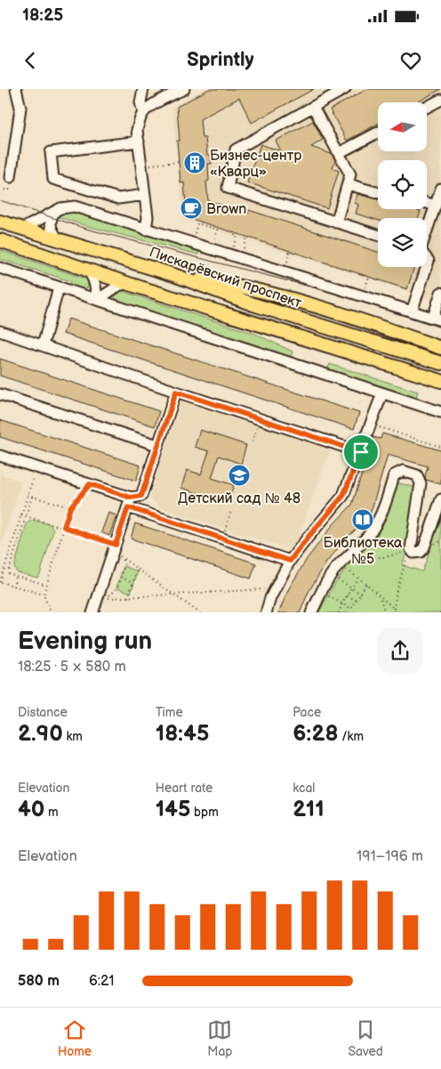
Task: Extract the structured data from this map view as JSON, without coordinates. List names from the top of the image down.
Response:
{
  "streets": {
    "main road": ["Пискарёвский проспект"]
  },
  "places": {
    "building": ["Бизнес-центр «Кварц»"],
    "cafe": ["Brown"],
    "school or university": ["Детский сад № 48"],
    "library": ["Библиотека №5"]
  },
  "north": "left",
  "page": {
    "status": "18:25",
    "header": "Sprintly",
    "heading": ["Evening run", "18:25 · 5 × 580 m"],
    "stats": [
      ["Distance", "2.90 km"],
      ["Time", "18:45"],
      ["Pace", "6:28 /km"],
      ["Elevation", "40 m"],
      ["Heart rate", "145 bpm"],
      ["kcal", "211"]
    ],
    "chart": ["Elevation", "191–196 m"],
    "list": [
      {
        "name": "580 m",
        "note": "6:21"
      }
    ],
    "tabs": ["Home", "Map", "Saved"]
  }
}
